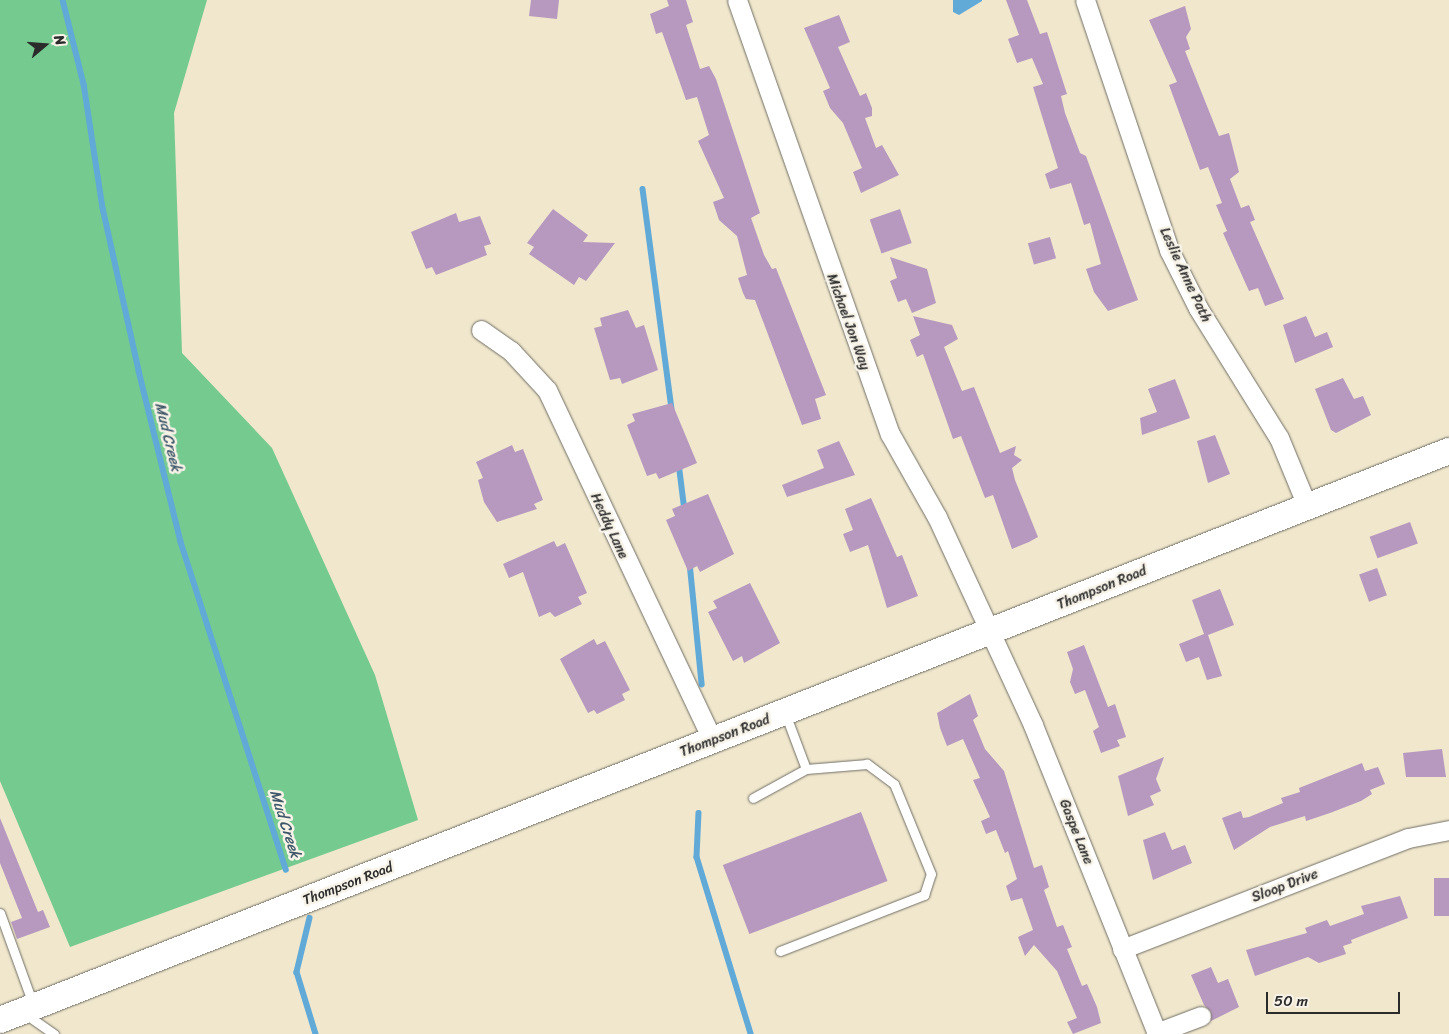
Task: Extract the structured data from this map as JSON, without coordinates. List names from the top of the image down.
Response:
{
  "streets": {
    "street": [
      "Leslie Anne Path",
      "Michael Jon Way",
      "Heddy Lane",
      "Thompson Road",
      "Gaspe Lane",
      "Sloop Drive"
    ]
  },
  "crossings": [
    ["Leslie Anne Path", "Thompson Road"],
    ["Michael Jon Way", "Thompson Road"],
    ["Michael Jon Way", "Gaspe Lane"],
    ["Heddy Lane", "Thompson Road"],
    ["Thompson Road", "Gaspe Lane"],
    ["Gaspe Lane", "Sloop Drive"]
  ],
  "water": ["Mud Creek"],
  "scale_bar": "50 m",
  "north": "right"
}
